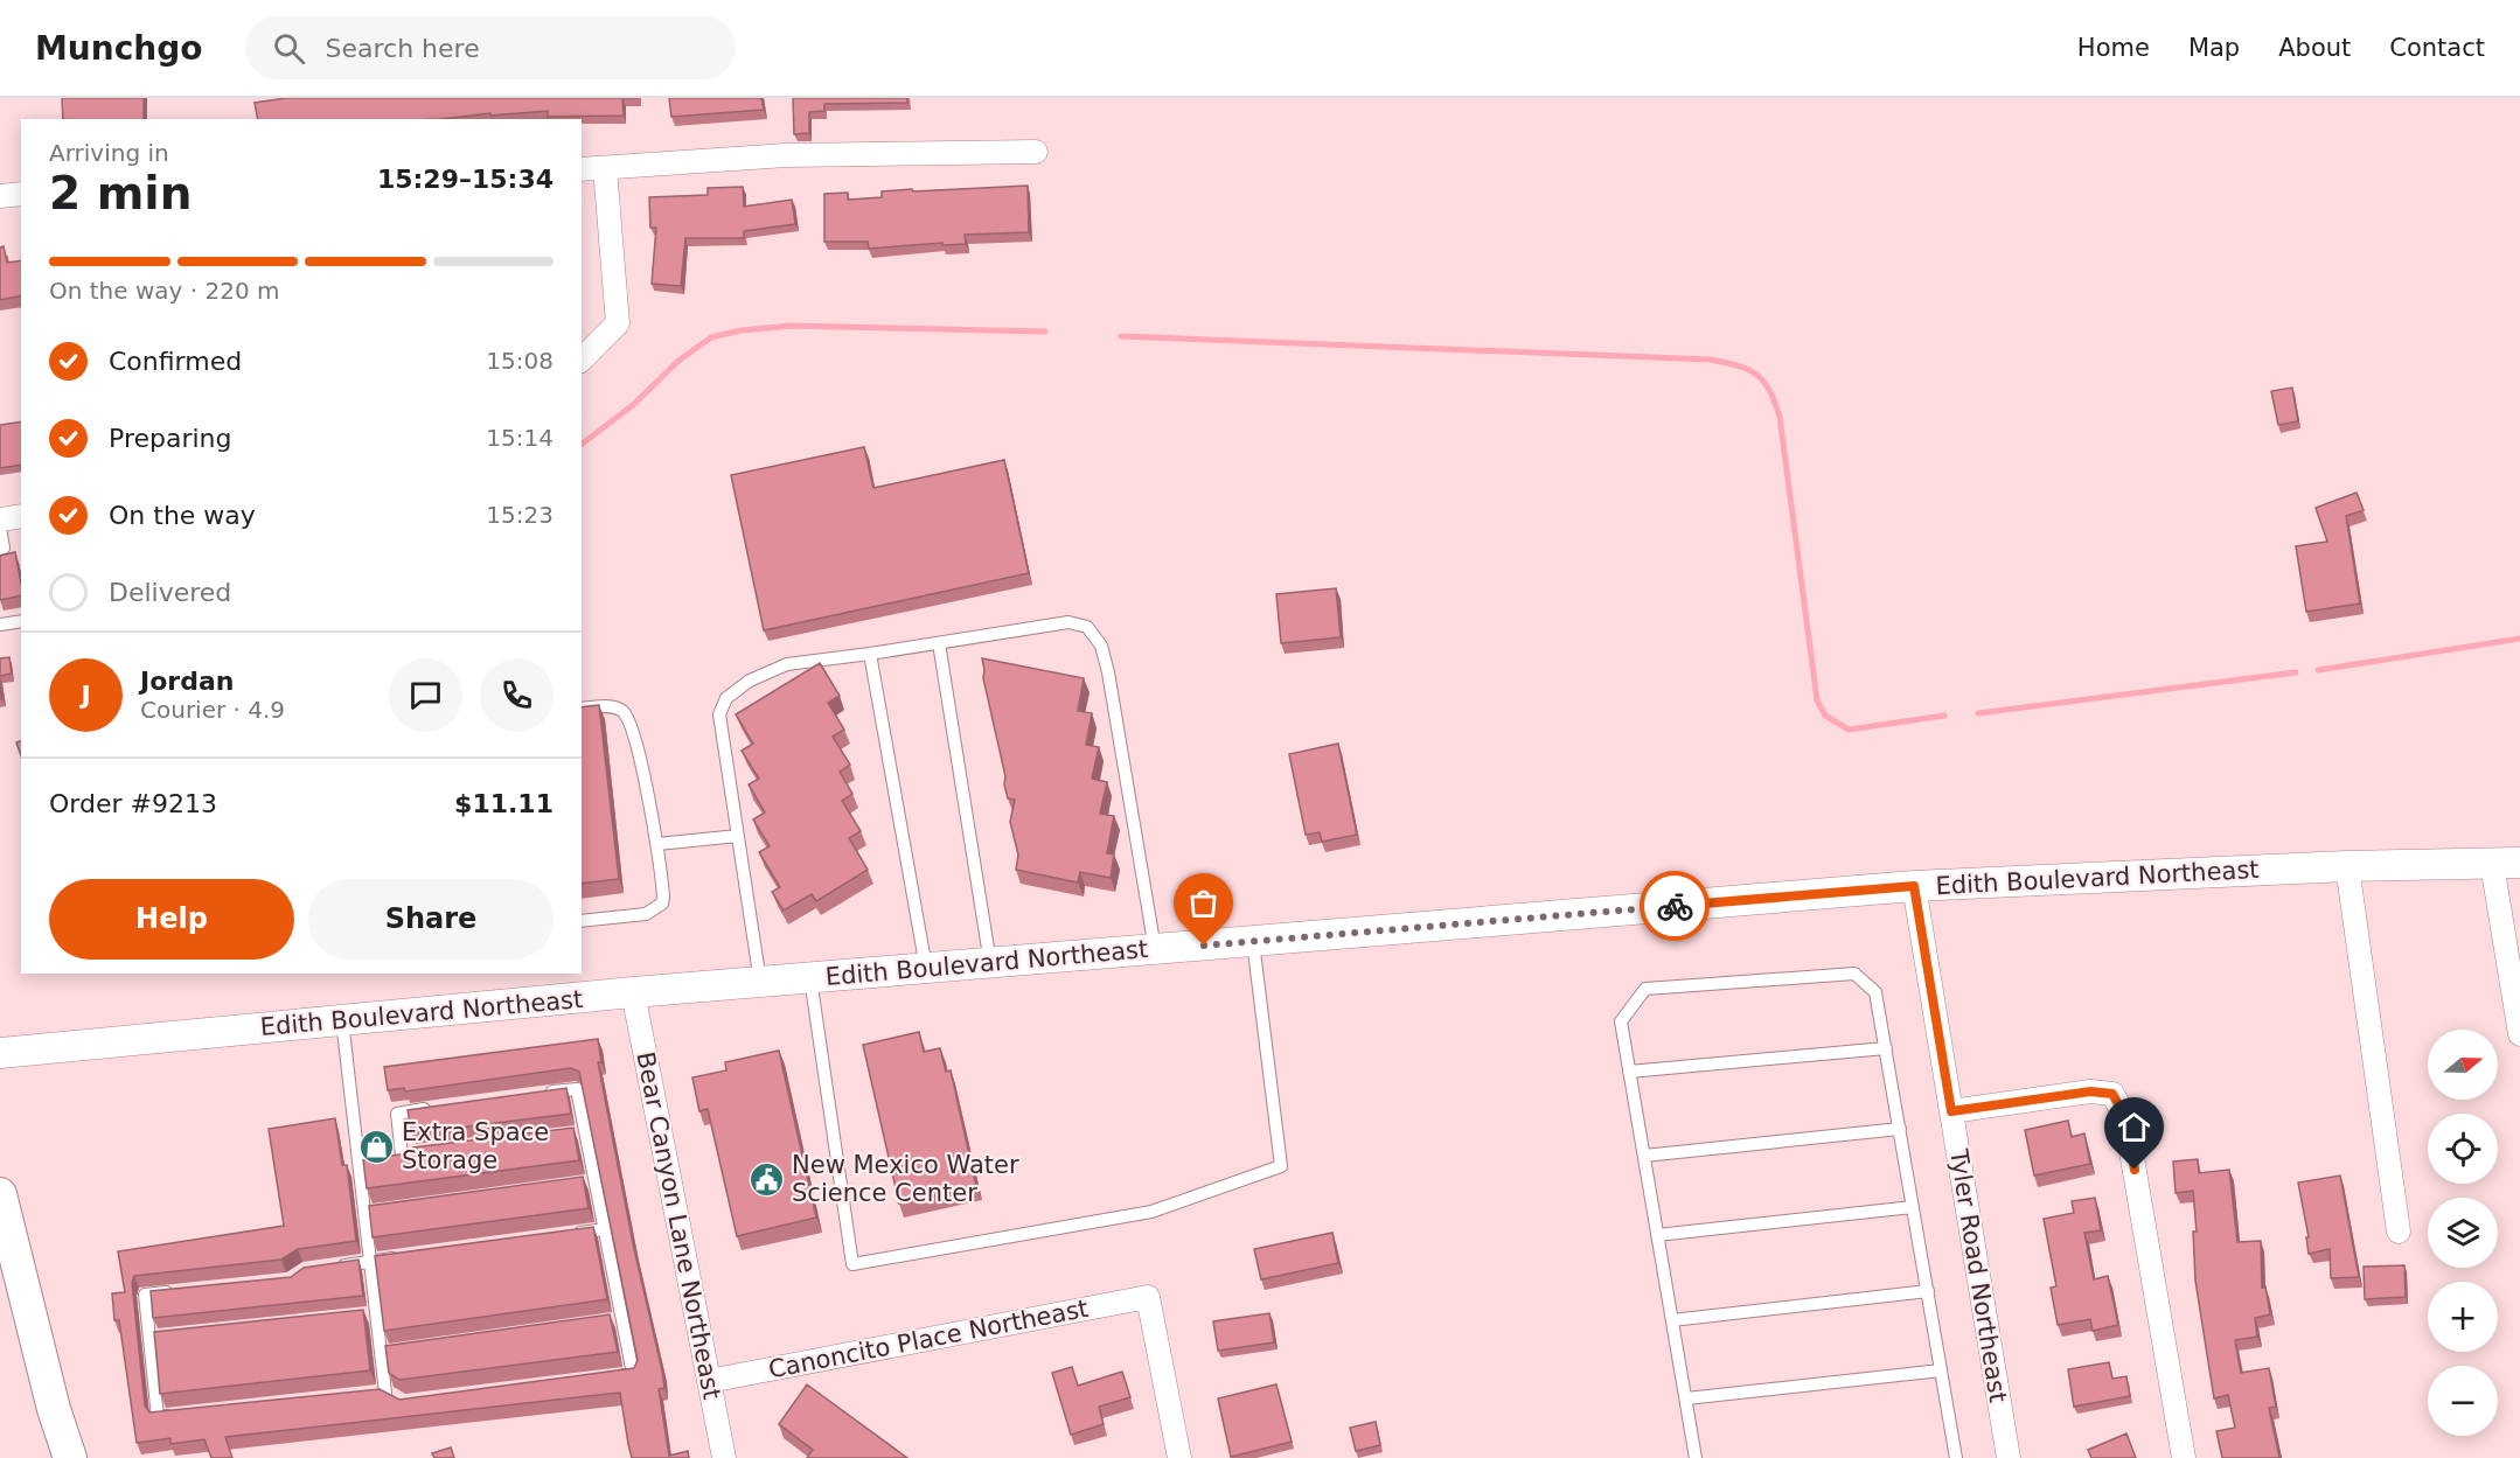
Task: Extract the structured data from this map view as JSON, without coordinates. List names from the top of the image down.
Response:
{
  "streets": {
    "street": [
      "Edith Boulevard Northeast",
      "Bear Canyon Lane Northeast",
      "Tyler Road Northeast",
      "Canoncito Place Northeast"
    ]
  },
  "crossings": [
    ["Edith Boulevard Northeast", "Bear Canyon Lane Northeast"],
    ["Edith Boulevard Northeast", "Tyler Road Northeast"],
    ["Bear Canyon Lane Northeast", "Canoncito Place Northeast"]
  ],
  "places": {
    "shop": ["Extra Space Storage"],
    "public building": ["New Mexico Water Science Center"]
  },
  "north": "right",
  "page": {
    "header": "Munchgo",
    "search": "Search here",
    "nav": [
      "Home",
      "Map",
      "About",
      "Contact"
    ],
    "heading": ["2 min", "Arriving in", "15:29–15:34"],
    "panel": [
      "Jordan",
      "Courier · 4.9",
      "Order #9213",
      "$11.11"
    ],
    "bar": "On the way · 220 m",
    "list": [
      ["Confirmed", "15:08"],
      ["Preparing", "15:14"],
      ["On the way", "15:23"],
      "Delivered"
    ],
    "round": "J",
    "buttons": ["Help", "Share"],
    "map_buttons": ["+", "−"]
  }
}
